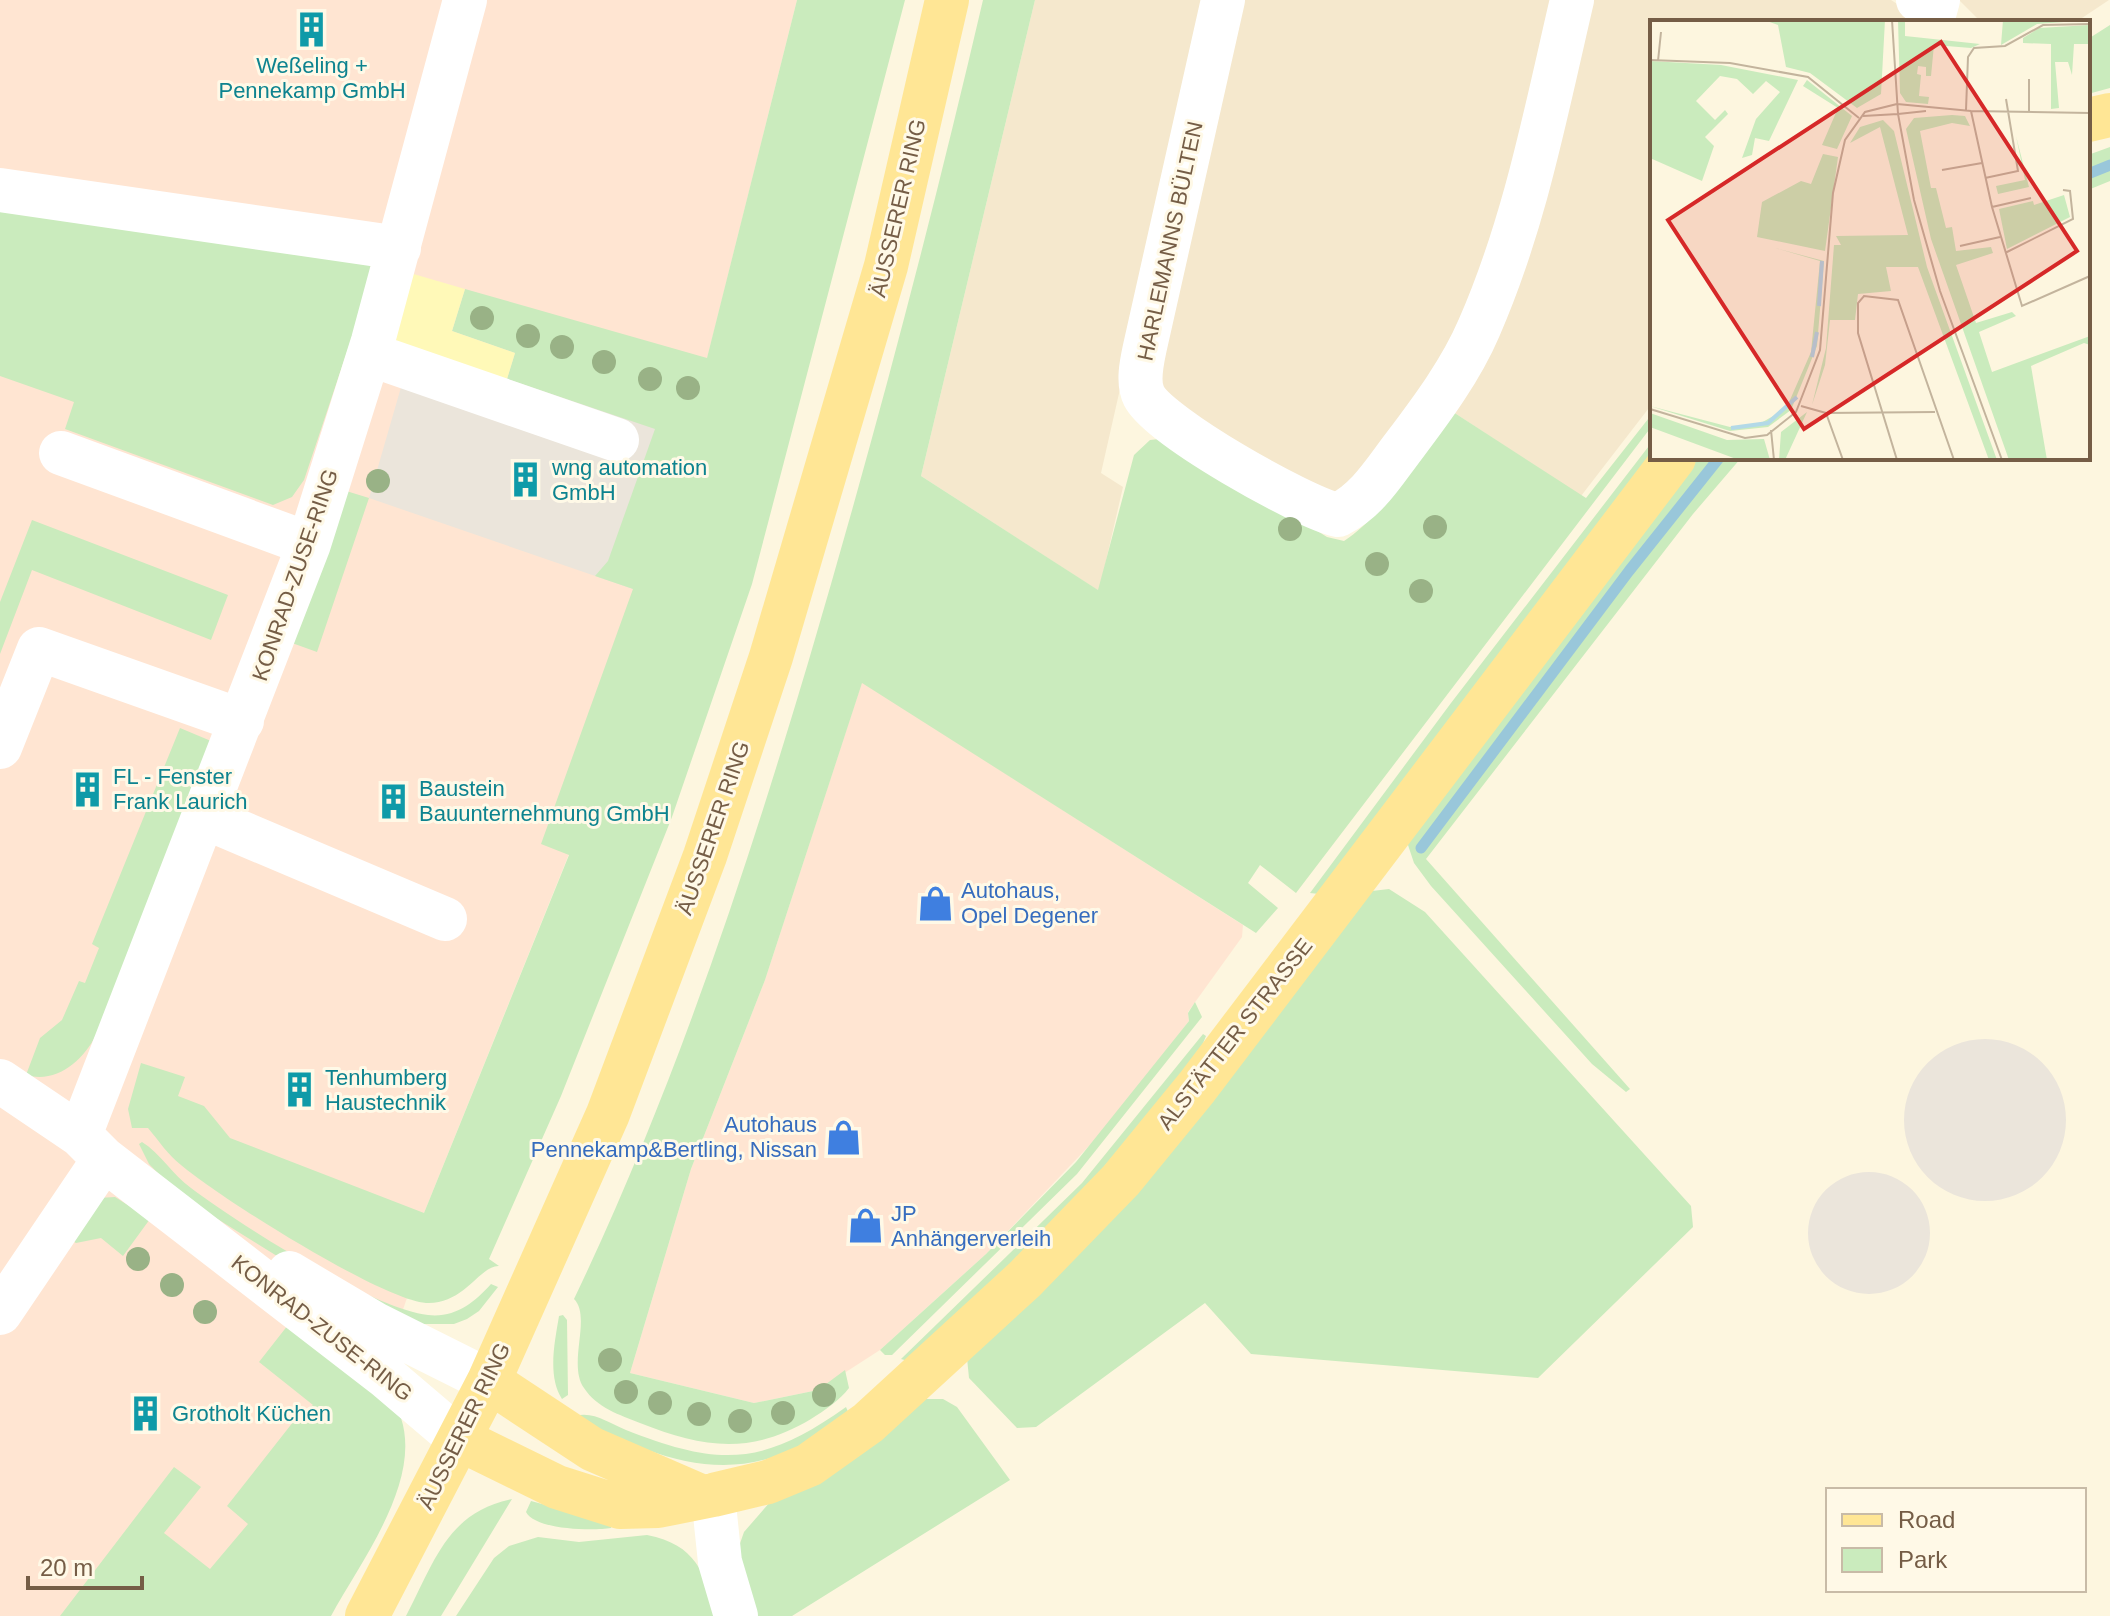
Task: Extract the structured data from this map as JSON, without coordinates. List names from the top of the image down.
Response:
{
  "streets": {
    "main road": ["ÄUSSERER RING", "ALSTÄTTER STRASSE"],
    "street": ["HARLEMANNS BÜLTEN", "KONRAD-ZUSE-RING"]
  },
  "crossings": [
    ["ÄUSSERER RING", "KONRAD-ZUSE-RING"],
    ["ÄUSSERER RING", "ALSTÄTTER STRASSE"],
    ["KONRAD-ZUSE-RING", "ALSTÄTTER STRASSE"]
  ],
  "places": {
    "building": [
      "Weßeling + Pennekamp GmbH",
      "wng automation GmbH",
      "FL - Fenster Frank Laurich",
      "Baustein Bauunternehmung GmbH",
      "Tenhumberg Haustechnik",
      "Grotholt Küchen"
    ],
    "shop": ["Autohaus, Opel Degener", "Autohaus Pennekamp&Bertling, Nissan", "JP Anhängerverleih"]
  },
  "legend": ["Road", "Park"],
  "scale_bar": "20 m"
}
